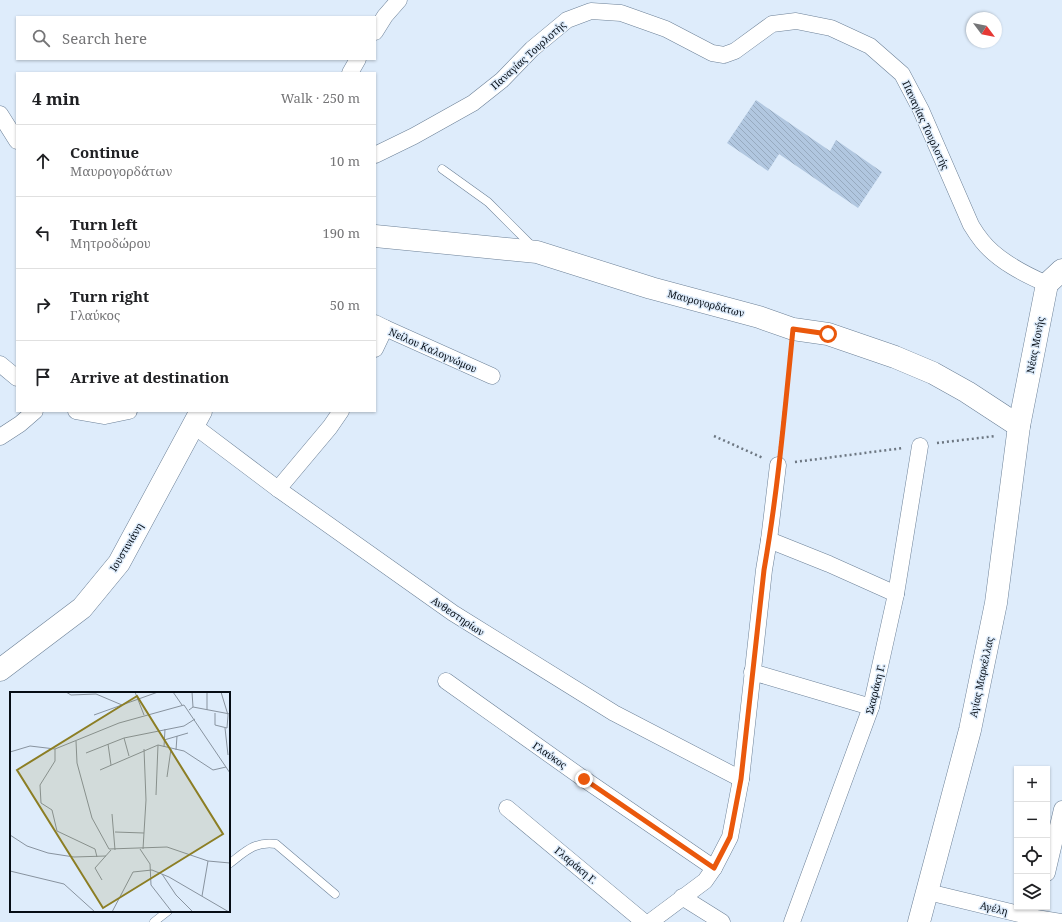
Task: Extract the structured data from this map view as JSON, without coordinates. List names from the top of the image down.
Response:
{
  "streets": {
    "main road": [
      "Μαυρογορδάτων",
      "Νέας Μονής",
      "Ιουστινιάνη",
      "Αγίας Μαρκέλλας"
    ],
    "street": [
      "Παναγίας Τουρλοτής",
      "Νείλου Καλογνώμου",
      "Ανθεστηρίων",
      "Σκαράκη Γ.",
      "Γλαύκος",
      "Γλαράκη Γ.",
      "Αγέλη"
    ]
  },
  "crossings": [
    ["Παναγίας Τουρλοτής", "Νέας Μονής"],
    ["Μαυρογορδάτων", "Νέας Μονής"],
    ["Μαυρογορδάτων", "Αγίας Μαρκέλλας"],
    ["Νέας Μονής", "Αγίας Μαρκέλλας"],
    ["Ιουστινιάνη", "Ανθεστηρίων"],
    ["Αγίας Μαρκέλλας", "Αγέλη"]
  ],
  "north": "bottom right",
  "page": {
    "search": "Search here",
    "heading": ["4 min", "Walk · 250 m"],
    "list": [
      ["Continue", "Μαυρογορδάτων", "10 m"],
      ["Turn left", "Μητροδώρου", "190 m"],
      ["Turn right", "Γλαύκος", "50 m"],
      "Arrive at destination"
    ],
    "map_buttons": ["+", "−"]
  }
}
